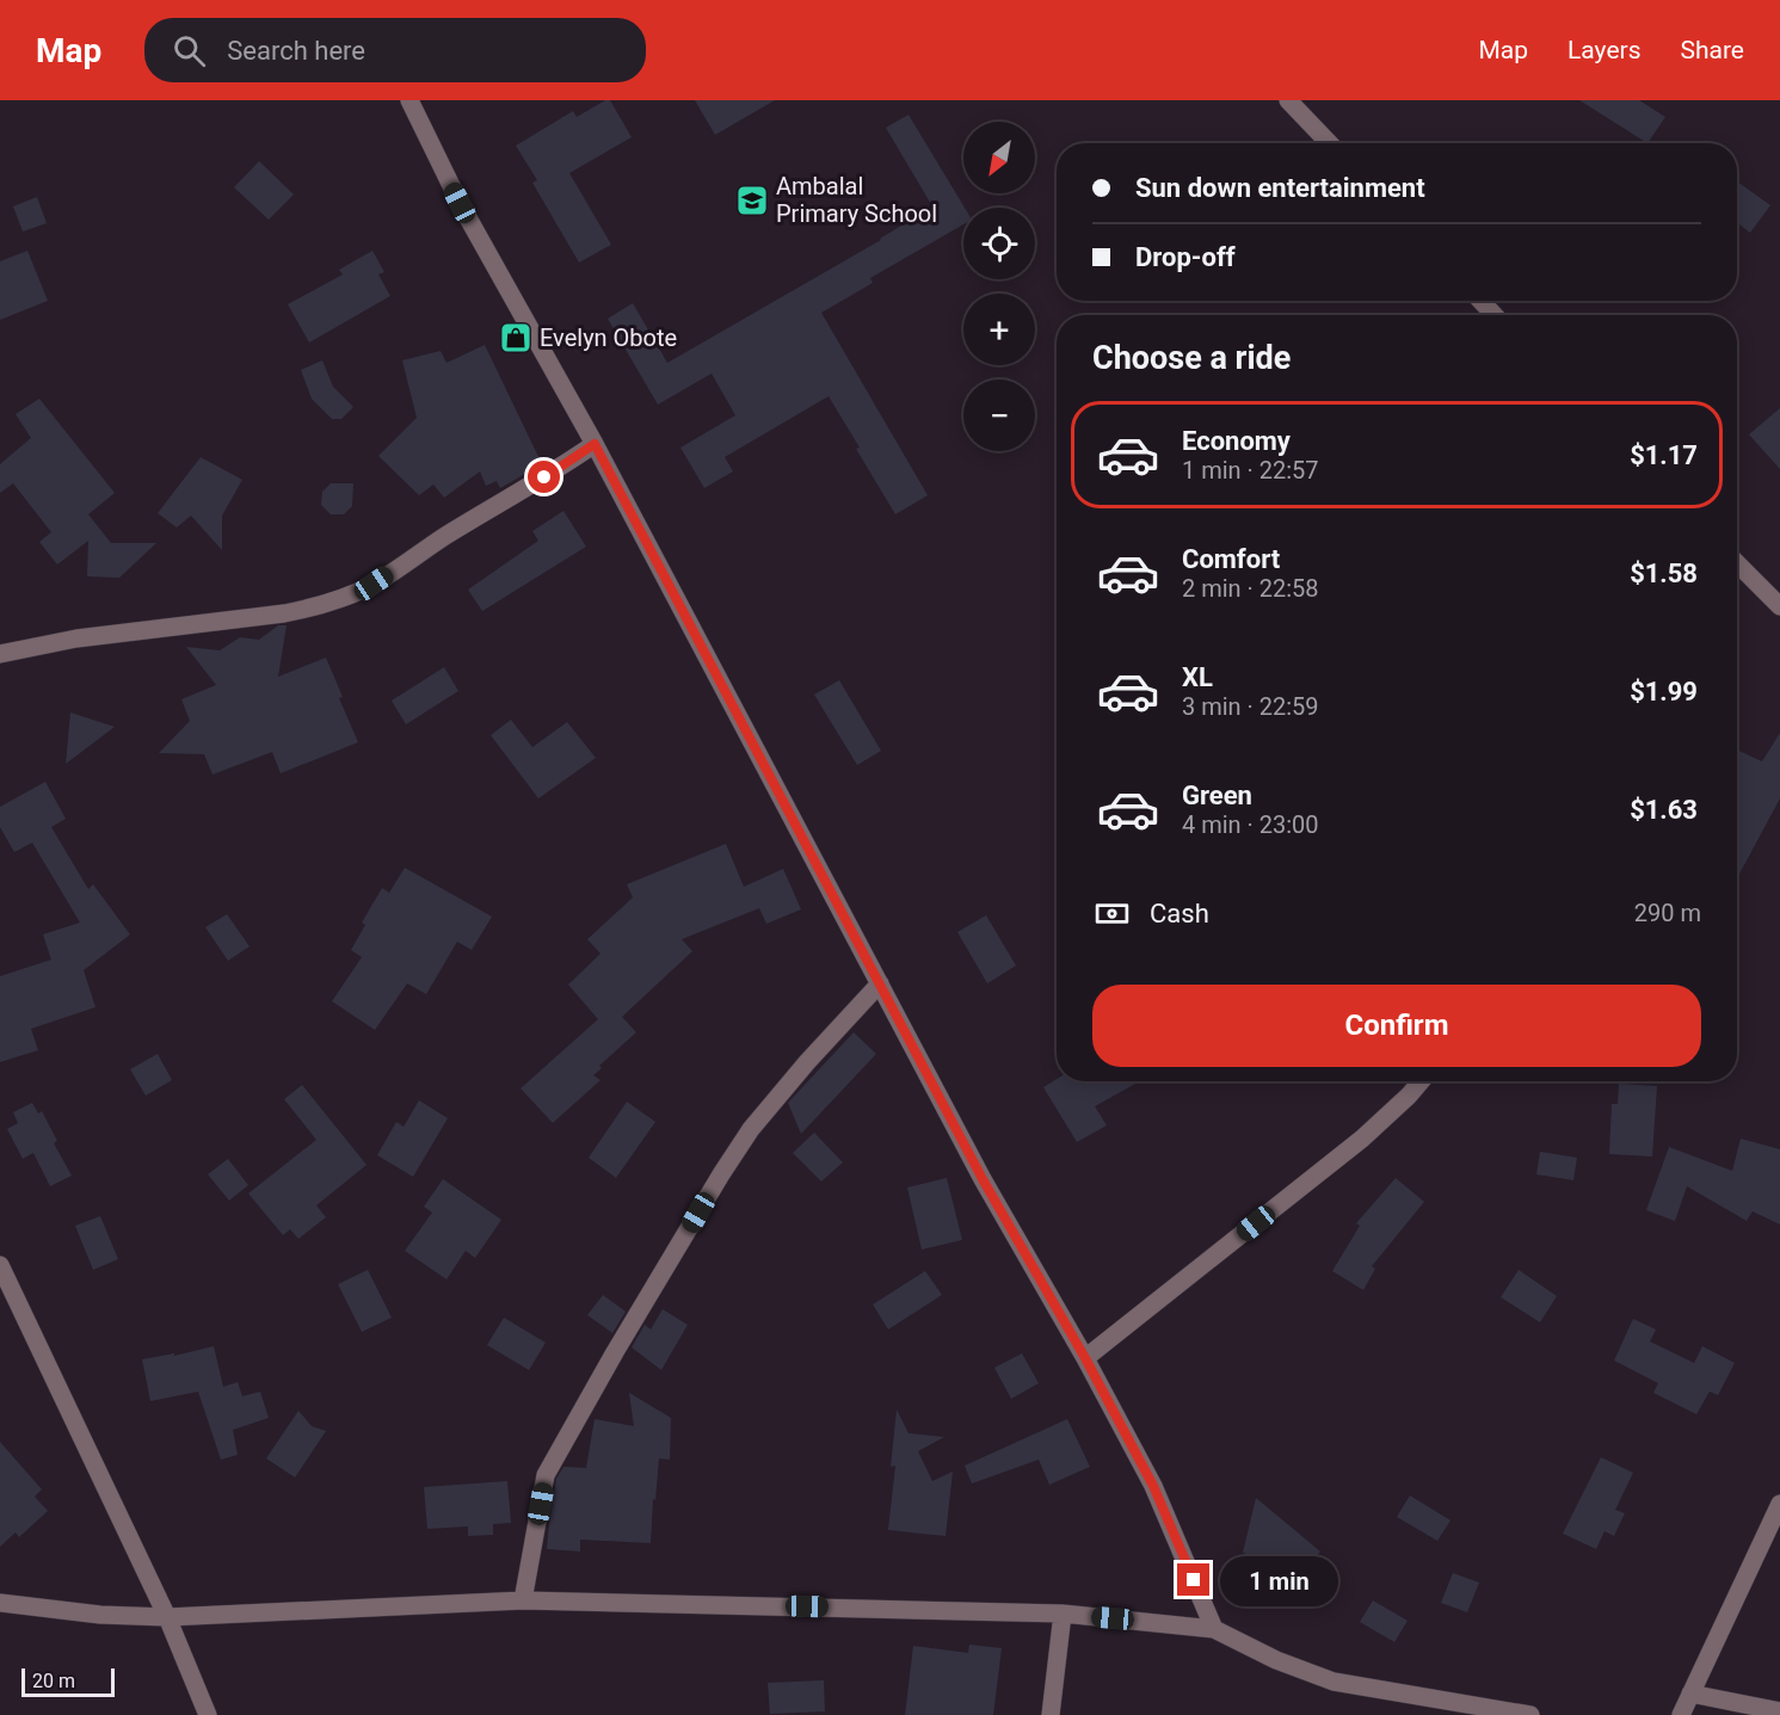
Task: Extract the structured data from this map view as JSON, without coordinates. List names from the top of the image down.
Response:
{
  "places": {
    "school or university": ["Ambalal Primary School"],
    "shop": ["Evelyn Obote"]
  },
  "scale_bar": "20 m",
  "north": "bottom left",
  "page": {
    "header": "Map",
    "search": "Search here",
    "nav": ["Map", "Layers", "Share"],
    "map_buttons": ["+", "−"],
    "banner": ["Sun down entertainment", "Drop-off"],
    "heading": "Choose a ride",
    "list": [
      {
        "name": "Economy",
        "note": "1 min · 22:57",
        "value": "$1.17"
      },
      {
        "name": "Comfort",
        "note": "2 min · 22:58",
        "value": "$1.58"
      },
      {
        "name": "XL",
        "note": "3 min · 22:59",
        "value": "$1.99"
      },
      {
        "name": "Green",
        "note": "4 min · 23:00",
        "value": "$1.63"
      }
    ],
    "pay": ["Cash", "290 m"],
    "buttons": "Confirm",
    "bubble": "1 min",
    "scale": "20 m"
  }
}
